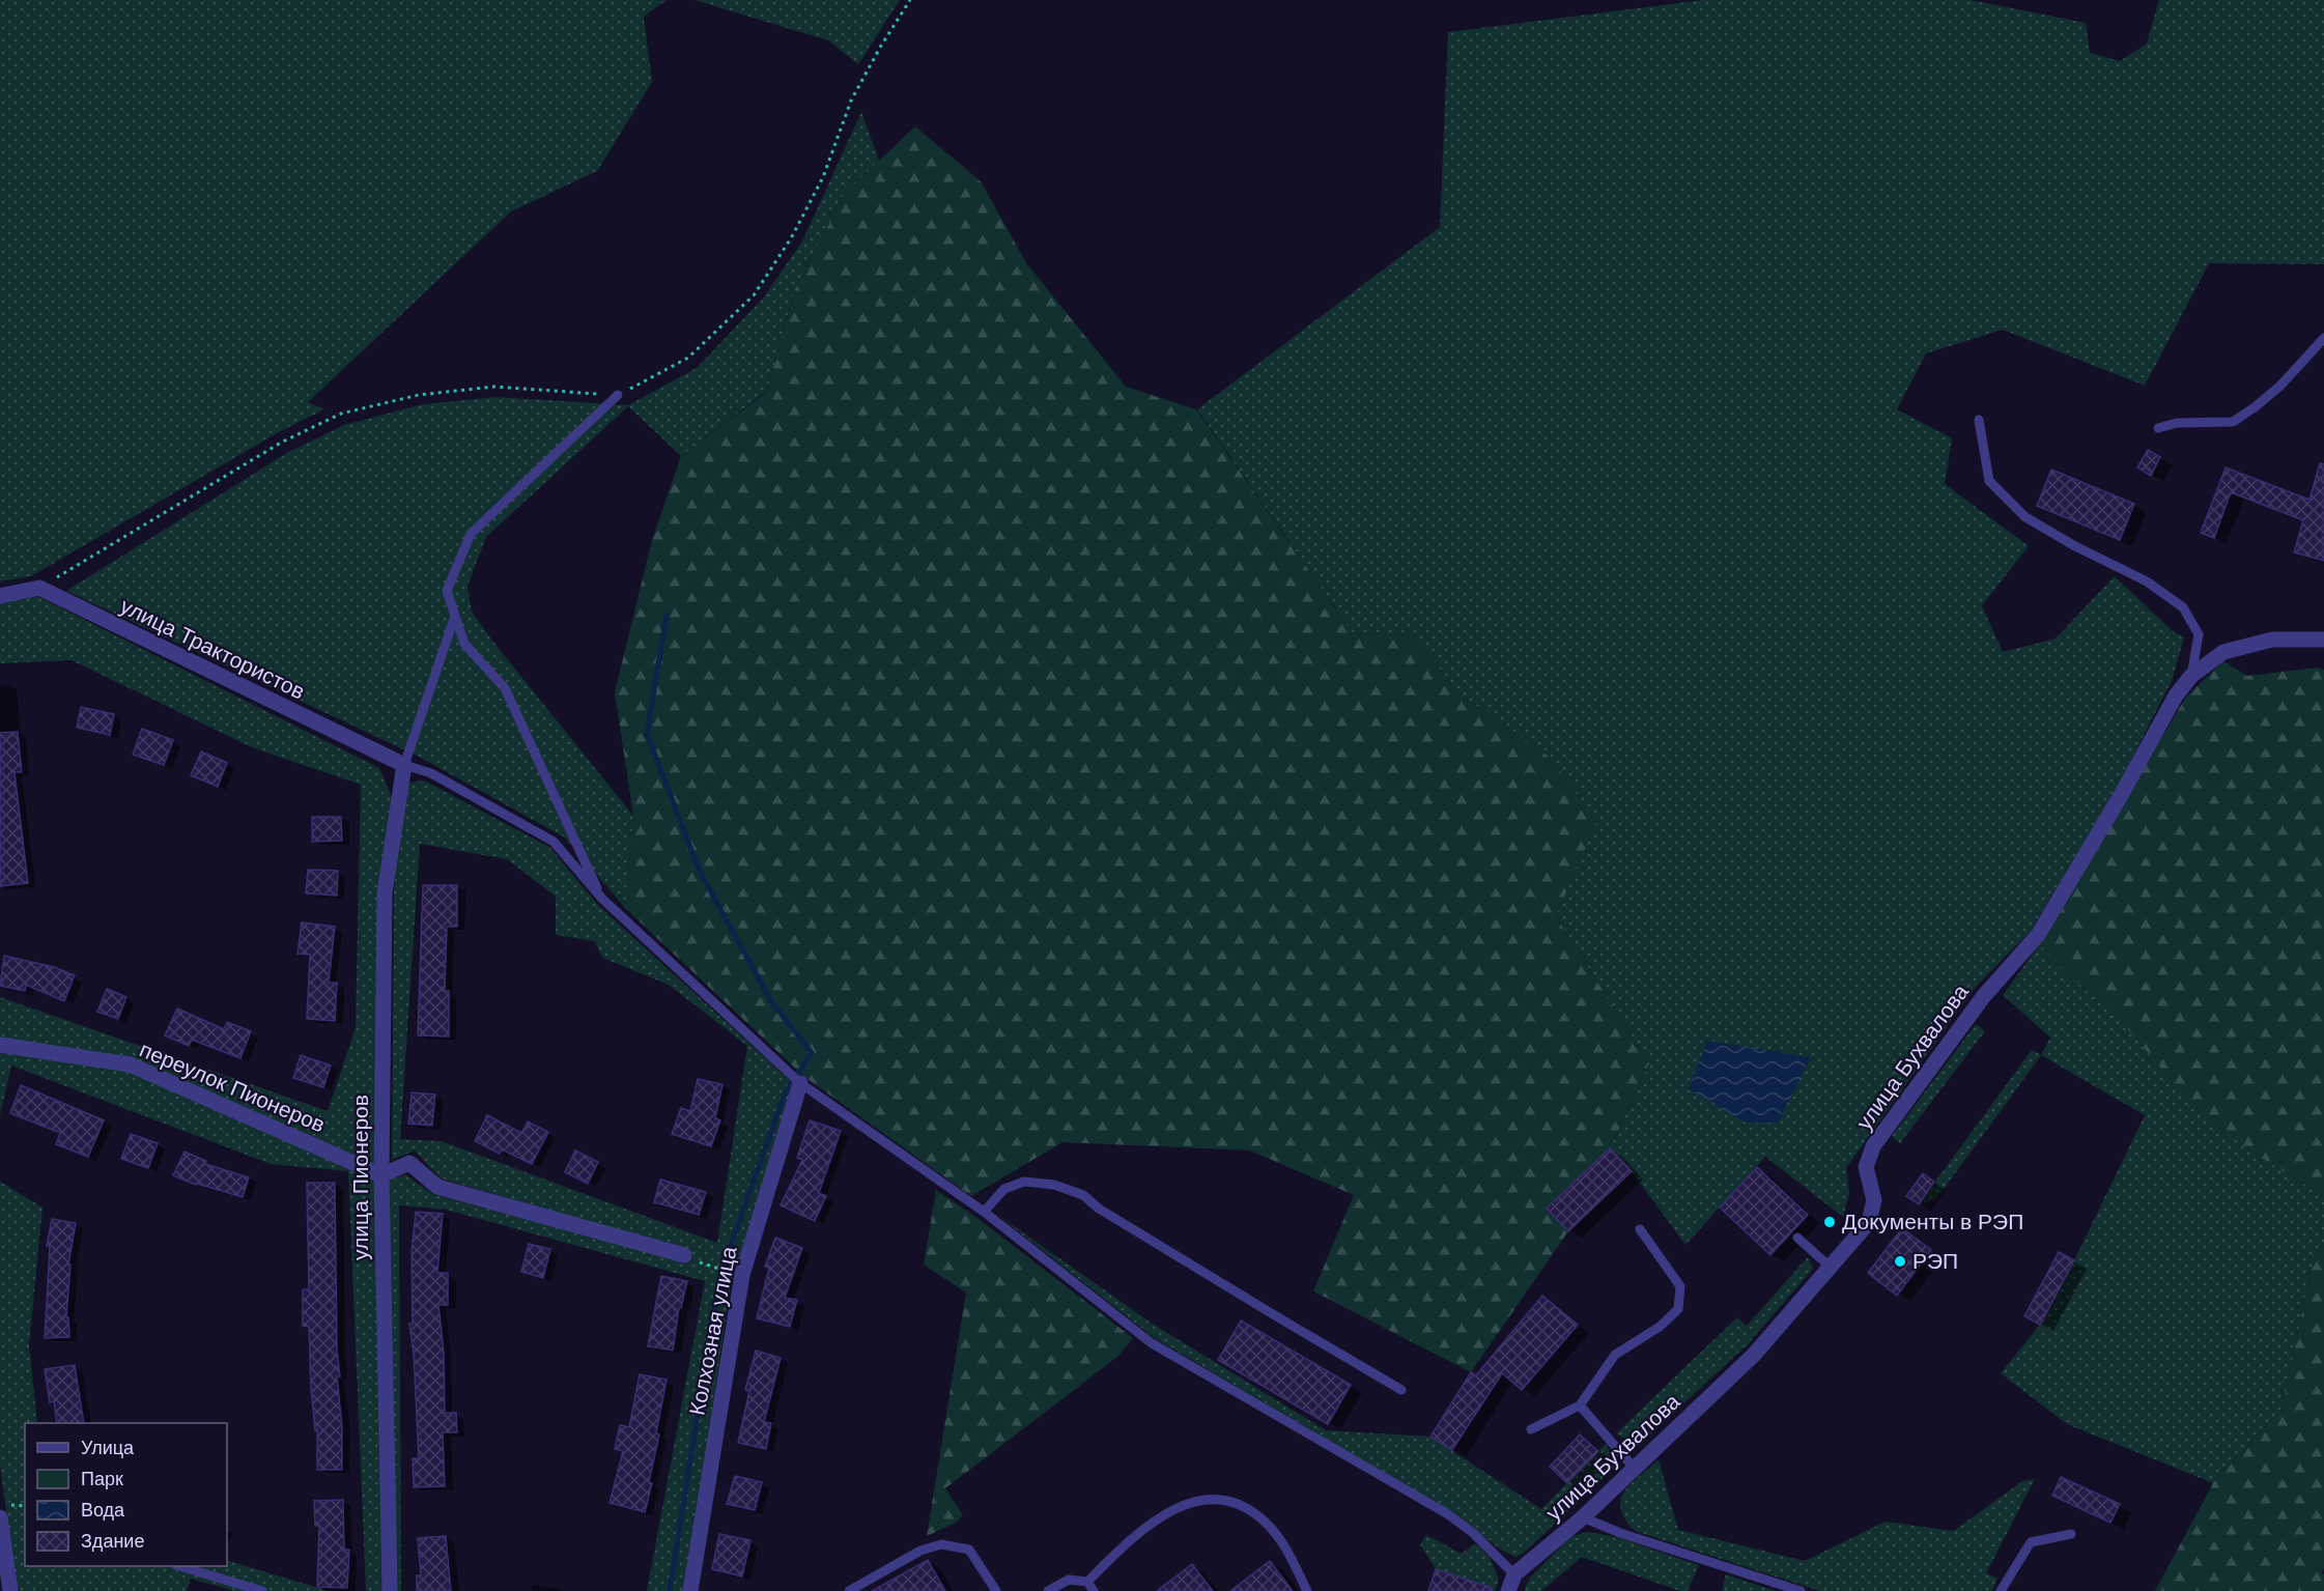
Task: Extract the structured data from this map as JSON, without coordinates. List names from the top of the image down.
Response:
{
  "streets": {
    "street": [
      "улица Трактористов",
      "улица Бухвалова",
      "переулок Пионеров",
      "улица Пионеров",
      "Колхозная улица"
    ]
  },
  "crossings": [
    ["улица Трактористов", "улица Пионеров"],
    ["переулок Пионеров", "улица Пионеров"]
  ],
  "places": ["Документы в РЭП", "РЭП"],
  "legend": [
    "Улица",
    "Парк",
    "Вода",
    "Здание"
  ]
}
